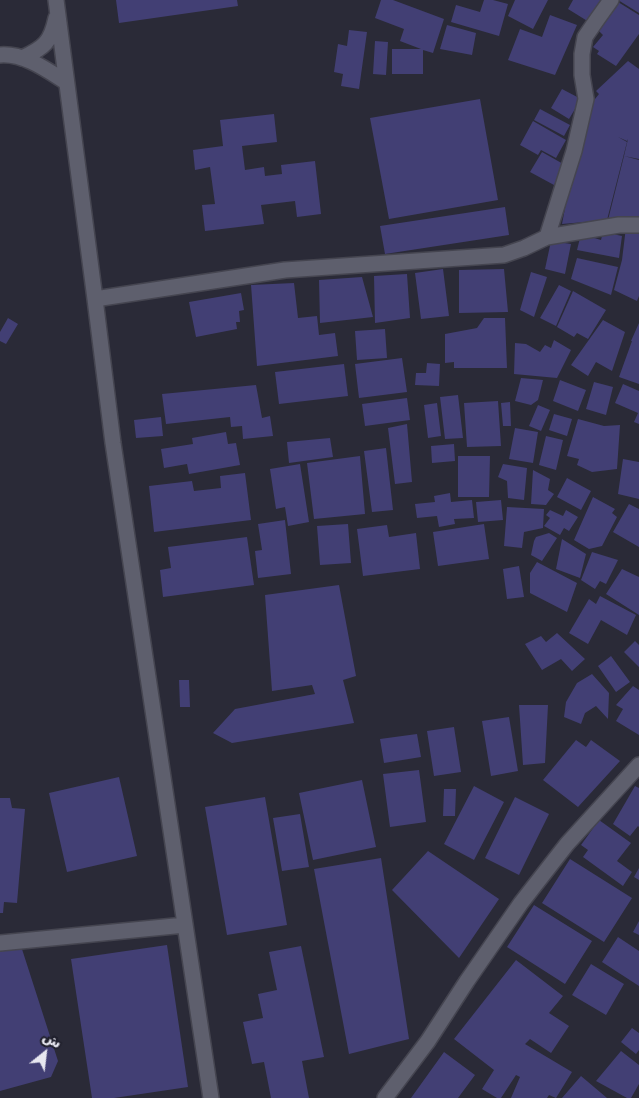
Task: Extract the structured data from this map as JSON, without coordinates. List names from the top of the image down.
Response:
{
  "north": "top right"
}
